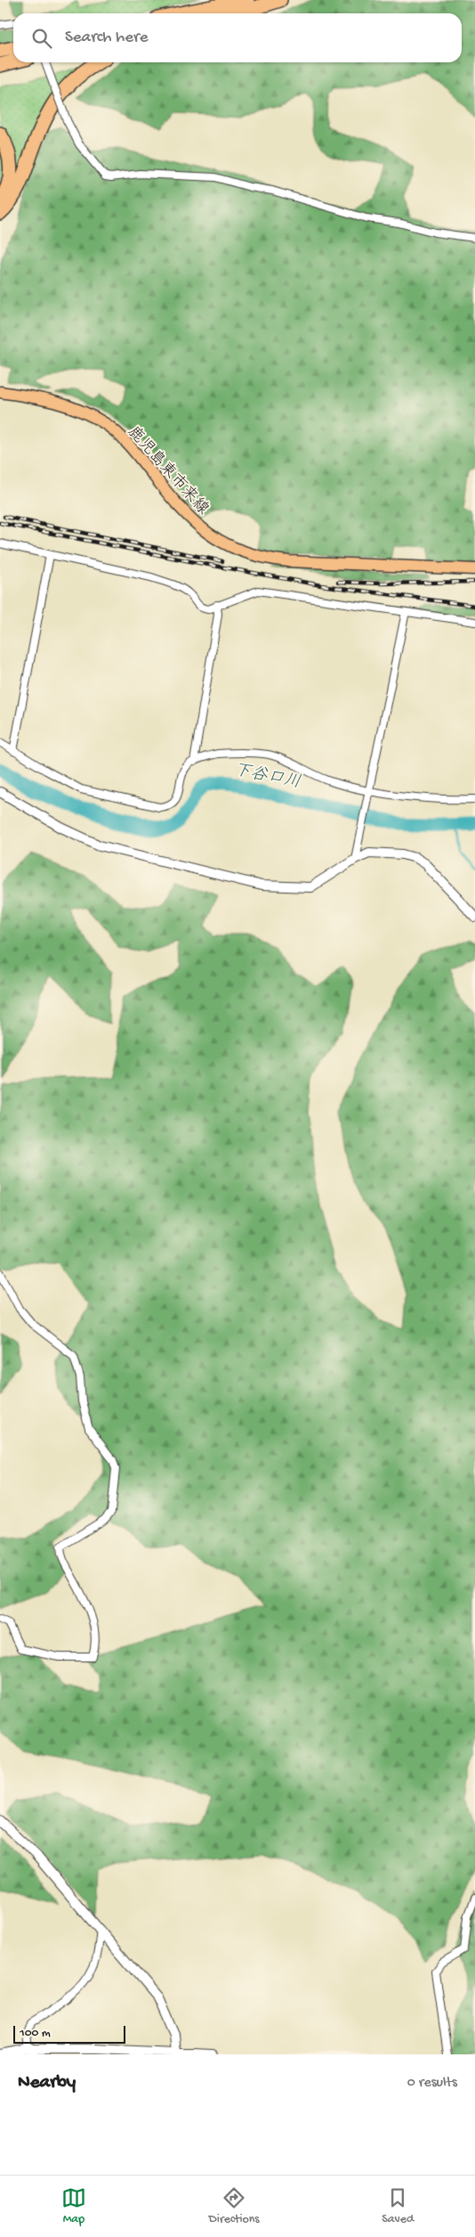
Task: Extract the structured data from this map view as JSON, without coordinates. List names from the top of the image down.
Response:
{
  "streets": {
    "main road": ["鹿児島東市来線"]
  },
  "water": ["下谷口川"],
  "scale_bar": "100 m",
  "page": {
    "search": "Search here",
    "scale": "100 m",
    "heading": ["Nearby", "0 results"],
    "nav": ["Map", "Directions", "Saved"]
  }
}
